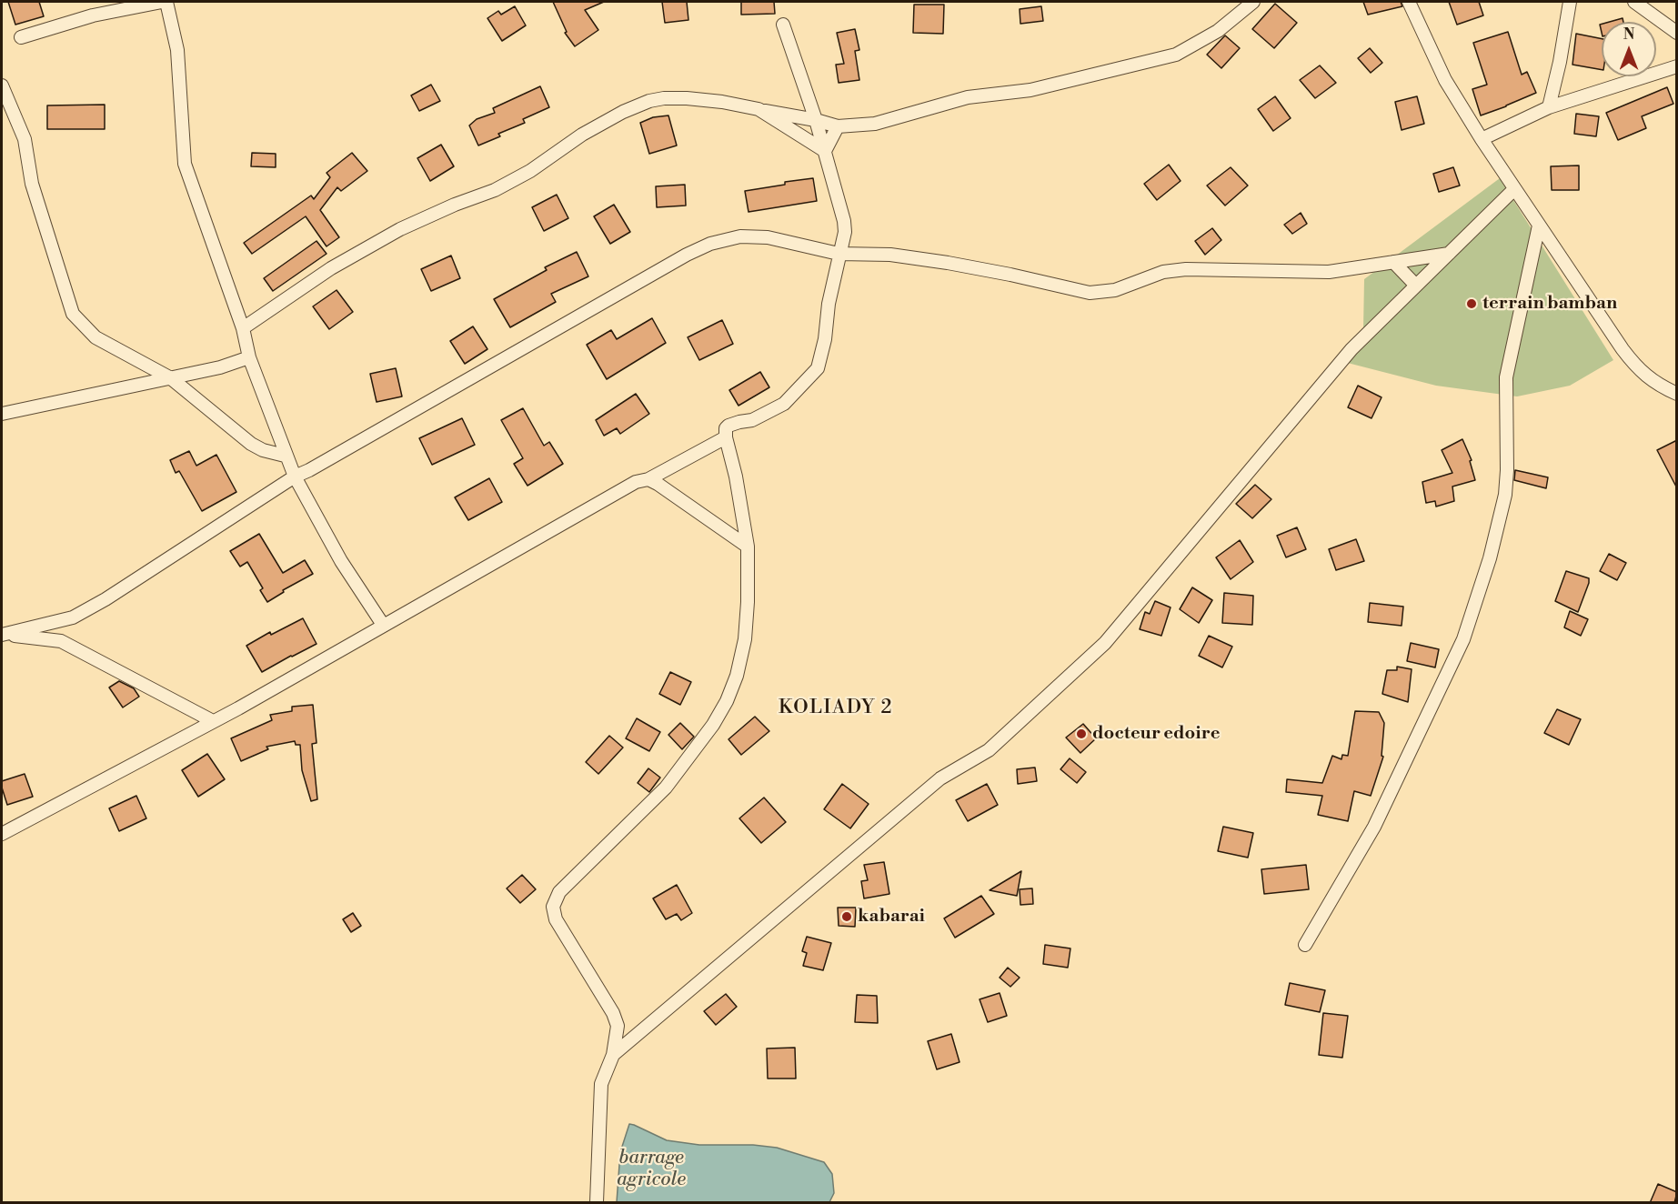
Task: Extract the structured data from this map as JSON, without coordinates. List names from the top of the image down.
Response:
{
  "districts": ["KOLIADY 2"],
  "water": ["barrage agricole"],
  "places": ["terrain bamban", "docteur edoire", "kabarai"],
  "north": "top"
}
